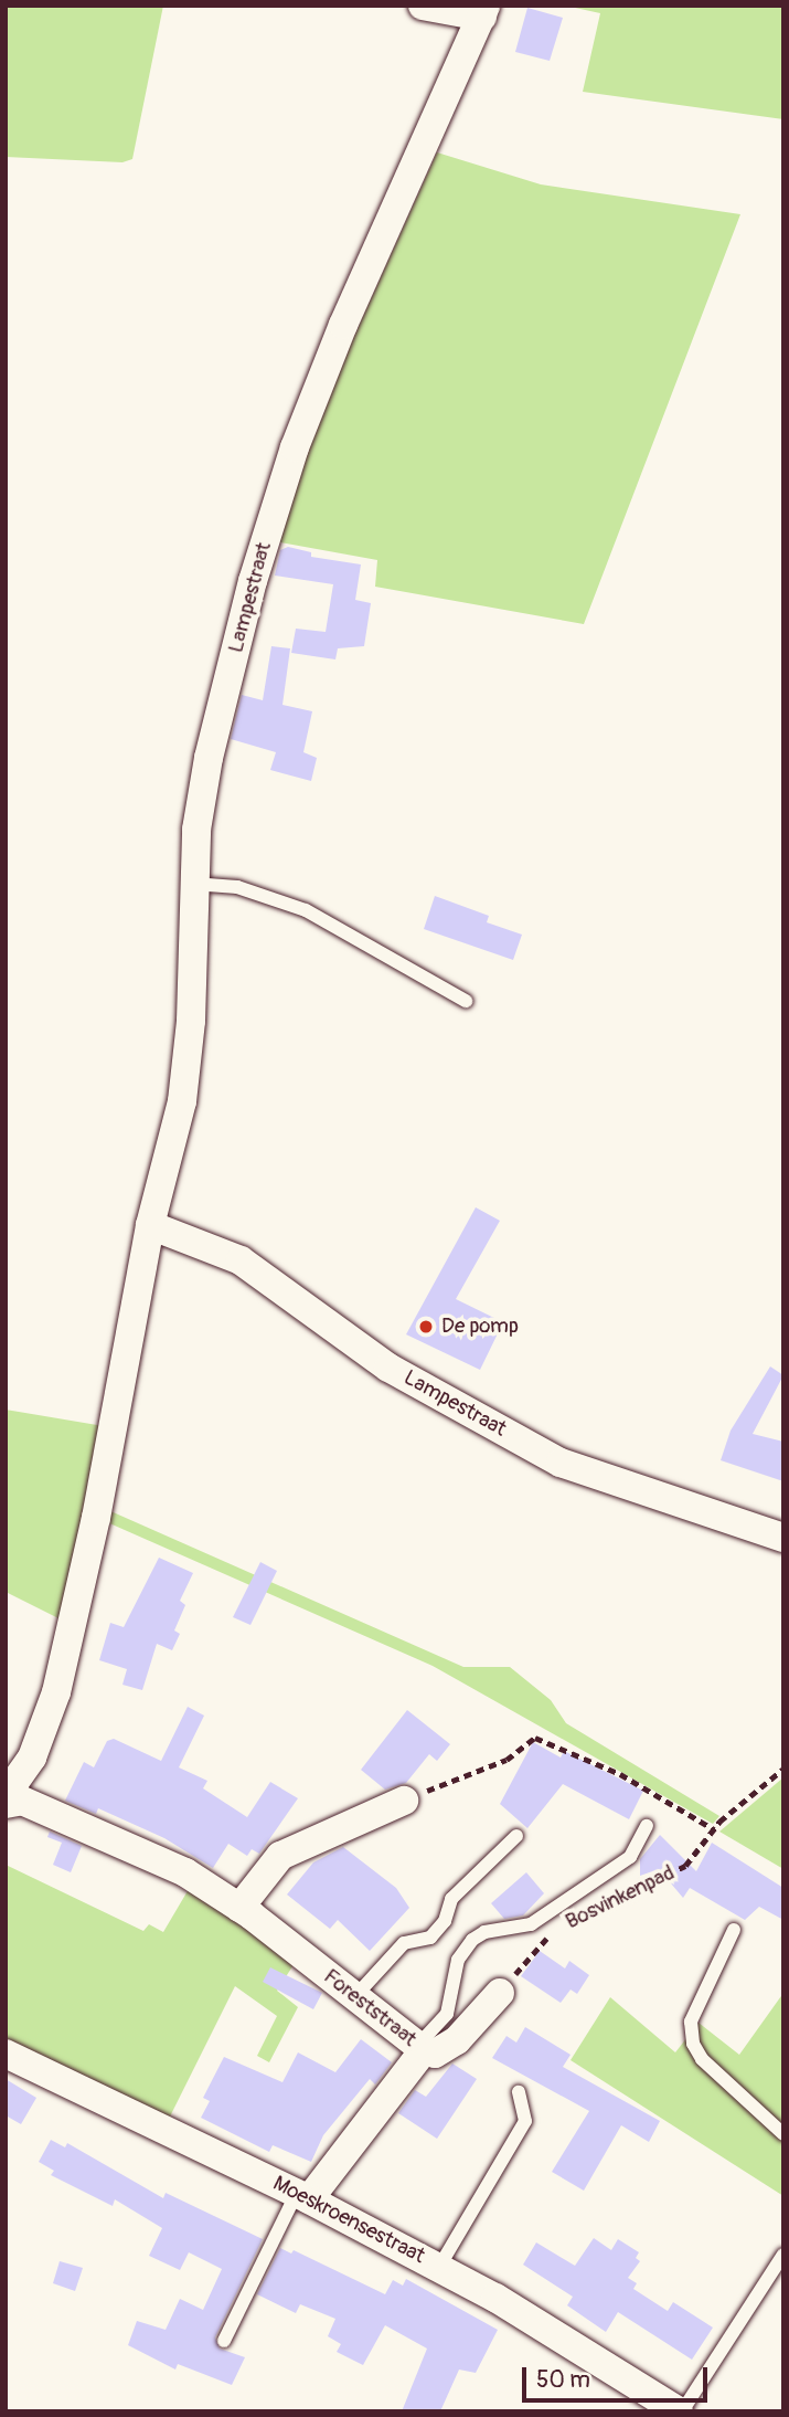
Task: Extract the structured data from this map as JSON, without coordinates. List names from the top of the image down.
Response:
{
  "streets": {
    "street": ["Lampestraat", "Foreststraat", "Moeskroensestraat"],
    "path": ["Bosvinkenpad"]
  },
  "crossings": [
    ["Foreststraat", "Moeskroensestraat"]
  ],
  "places": ["De pomp"],
  "scale_bar": "50 m"
}
